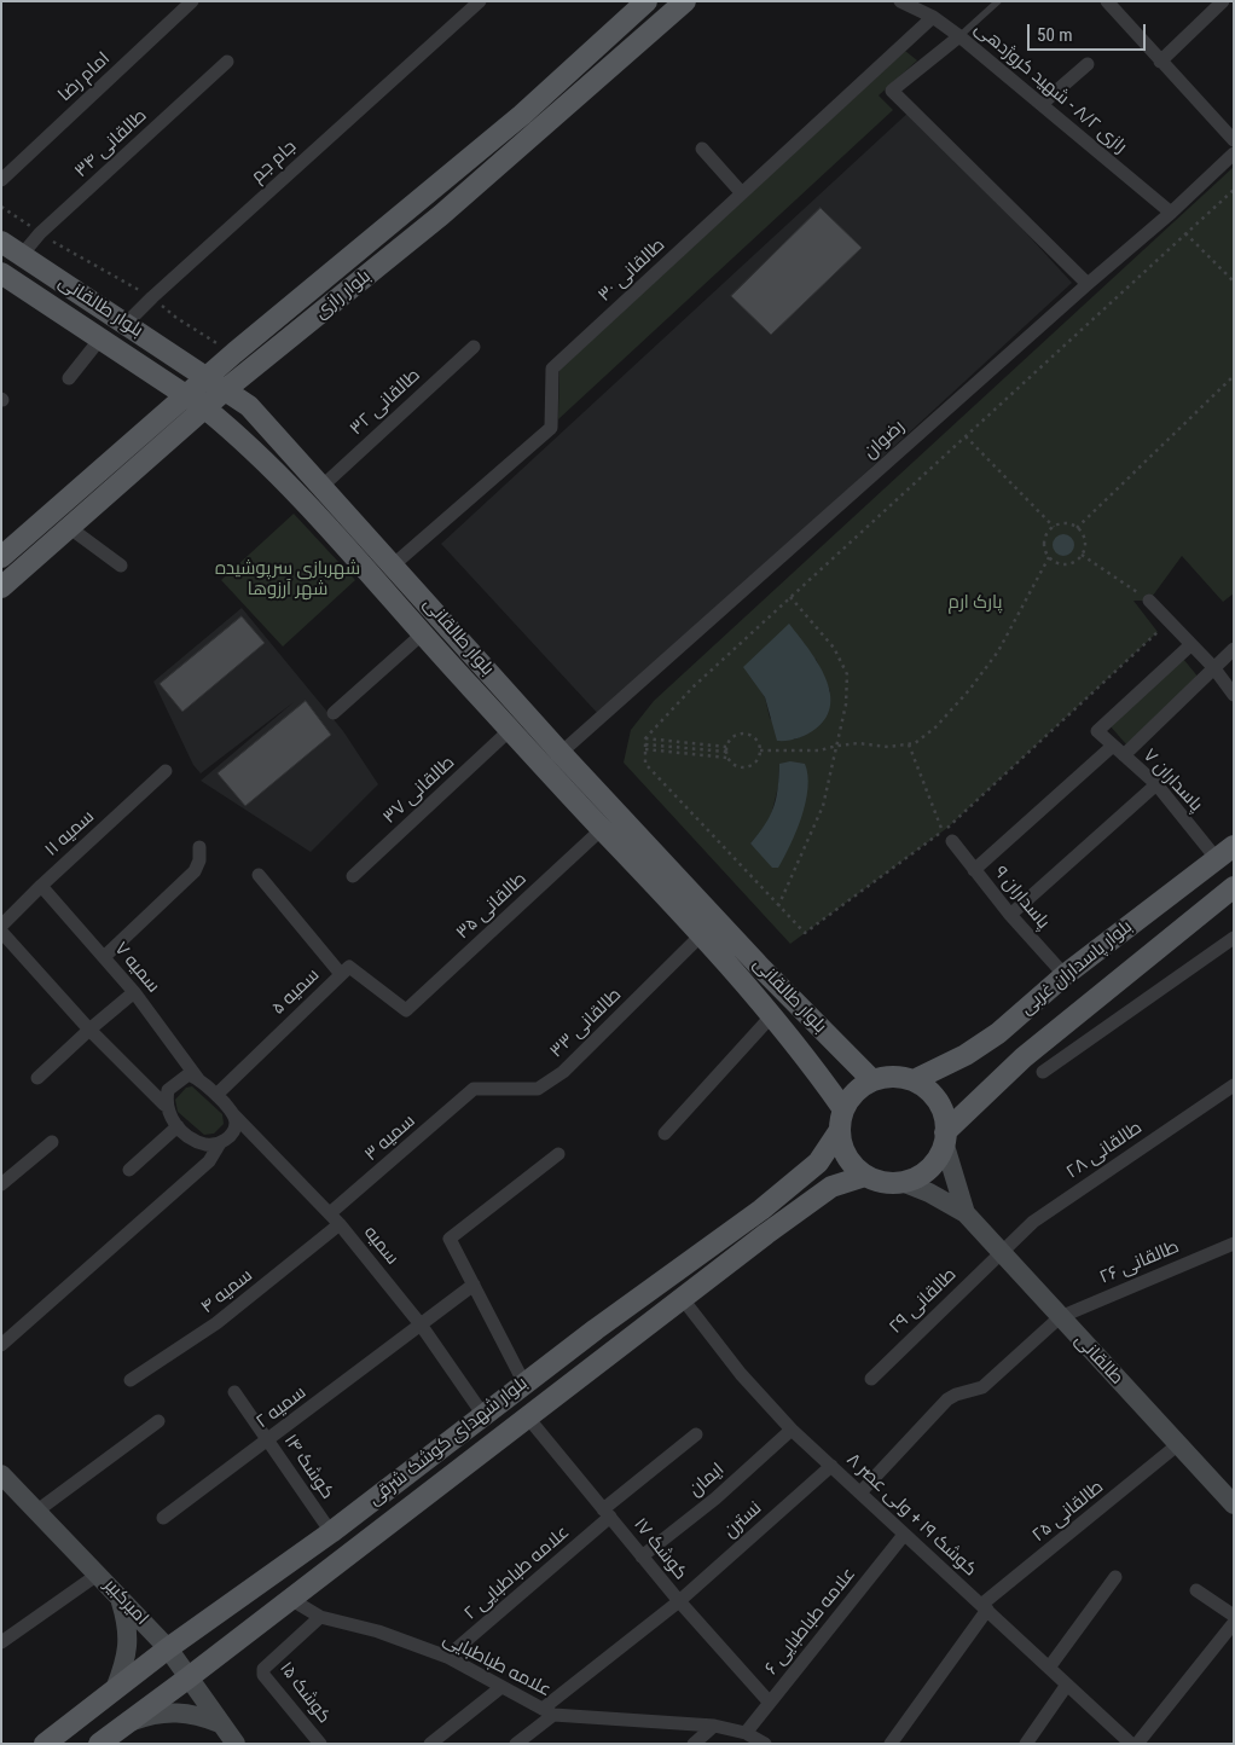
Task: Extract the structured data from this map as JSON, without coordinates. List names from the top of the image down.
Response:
{
  "streets": {
    "main road": [
      "بلوار رازی",
      "بلوار طالقانی",
      "بلوار پاسداران غربی",
      "طالقانی",
      "بلوار شهدای کوشک شرقی",
      "امیرکبیر"
    ],
    "street": [
      "امام رضا",
      "رازی ۸/۲ - شهید کروژدهی",
      "طالقانی ۳۴",
      "جام جم",
      "طالقانی ۳۰",
      "طالقانی ۳۲",
      "رضوان",
      "پاسداران ۷",
      "طالقانی ۳۷",
      "سمیه ۱۱",
      "پاسداران ۹",
      "طالقانی ۳۵",
      "سمیه ۷",
      "سمیه ۵",
      "طالقانی ۳۳",
      "سمیه ۳",
      "طالقانی ۲۸",
      "سمیه",
      "طالقانی ۲۶",
      "سمیه ۴",
      "طالقانی ۲۹",
      "سمیه ۲",
      "کوشک ۱۴",
      "ایمان",
      "طالقانی ۲۵",
      "کوشک ۱۹ + ولی عصر ۸",
      "نسترن",
      "کوشک ۱۷",
      "علامه طباطبایی ۲",
      "علامه طباطبایی ۶",
      "علامه طباطبایی",
      "کوشک ۱۵"
    ]
  },
  "crossings": [
    ["رازی ۸/۲ - شهید کروژدهی", "طالقانی ۳۰"],
    ["رازی ۸/۲ - شهید کروژدهی", "رضوان"],
    ["طالقانی ۳۴", "بلوار طالقانی"],
    ["جام جم", "بلوار طالقانی"],
    ["طالقانی ۳۰", "بلوار طالقانی"],
    ["بلوار رازی", "بلوار طالقانی"],
    ["بلوار طالقانی", "طالقانی ۳۲"],
    ["بلوار طالقانی", "رضوان"],
    ["بلوار طالقانی", "طالقانی ۳۷"],
    ["بلوار طالقانی", "طالقانی ۳۵"],
    ["بلوار طالقانی", "بلوار پاسداران غربی"],
    ["بلوار طالقانی", "طالقانی ۳۳"],
    ["بلوار طالقانی", "بلوار شهدای کوشک شرقی"],
    ["پاسداران ۷", "بلوار پاسداران غربی"],
    ["سمیه ۱۱", "سمیه ۷"],
    ["پاسداران ۹", "بلوار پاسداران غربی"],
    ["طالقانی ۳۵", "سمیه ۵"],
    ["سمیه ۷", "سمیه ۵"],
    ["سمیه ۷", "سمیه"],
    ["بلوار پاسداران غربی", "بلوار شهدای کوشک شرقی"],
    ["سمیه ۵", "سمیه"],
    ["طالقانی ۳۳", "سمیه ۳"],
    ["سمیه ۳", "سمیه"],
    ["طالقانی ۲۸", "طالقانی ۲۹"],
    ["طالقانی ۲۸", "طالقانی"],
    ["سمیه", "سمیه ۴"],
    ["سمیه", "سمیه ۲"],
    ["سمیه", "بلوار شهدای کوشک شرقی"],
    ["طالقانی ۲۶", "طالقانی"],
    ["طالقانی ۲۶", "کوشک ۱۹ + ولی عصر ۸"],
    ["طالقانی ۲۹", "طالقانی"],
    ["طالقانی", "طالقانی ۲۵"],
    ["سمیه ۲", "کوشک ۱۴"],
    ["بلوار شهدای کوشک شرقی", "کوشک ۱۴"],
    ["بلوار شهدای کوشک شرقی", "کوشک ۱۹ + ولی عصر ۸"],
    ["بلوار شهدای کوشک شرقی", "کوشک ۱۷"],
    ["بلوار شهدای کوشک شرقی", "امیرکبیر"],
    ["بلوار شهدای کوشک شرقی", "علامه طباطبایی"],
    ["ایمان", "کوشک ۱۹ + ولی عصر ۸"],
    ["ایمان", "کوشک ۱۷"],
    ["طالقانی ۲۵", "کوشک ۱۹ + ولی عصر ۸"],
    ["کوشک ۱۹ + ولی عصر ۸", "نسترن"],
    ["کوشک ۱۹ + ولی عصر ۸", "علامه طباطبایی ۶"],
    ["نسترن", "کوشک ۱۷"],
    ["نسترن", "علامه طباطبایی"],
    ["کوشک ۱۷", "علامه طباطبایی ۲"],
    ["کوشک ۱۷", "علامه طباطبایی ۶"],
    ["علامه طباطبایی ۲", "علامه طباطبایی"],
    ["علامه طباطبایی ۶", "علامه طباطبایی"],
    ["علامه طباطبایی", "کوشک ۱۵"]
  ],
  "parks": ["شهربازی سرپوشیده شهر آرزوها", "پارک ارم"],
  "scale_bar": "50 m"
}
